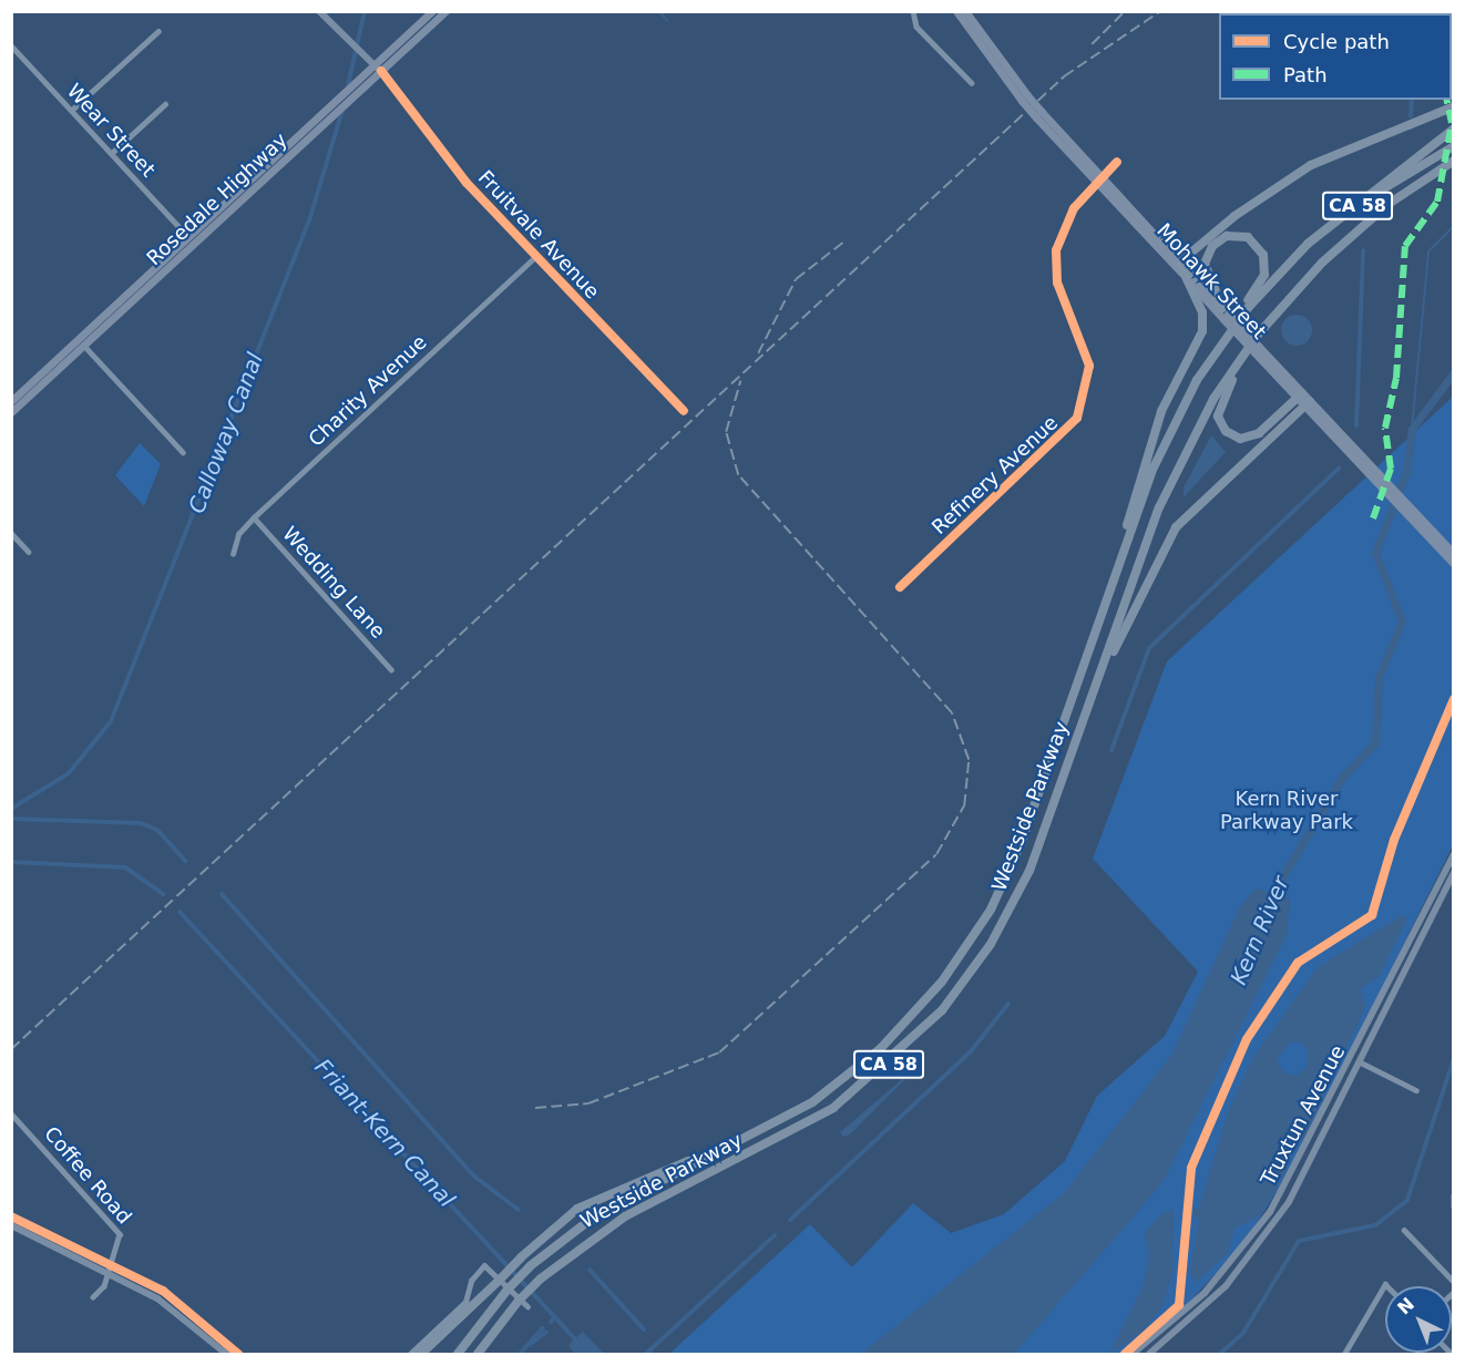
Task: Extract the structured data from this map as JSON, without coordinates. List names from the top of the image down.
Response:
{
  "streets": {
    "highway": ["CA 58", "Westside Parkway"],
    "main road": [
      "Rosedale Highway",
      "Fruitvale Avenue",
      "Mohawk Street",
      "Truxtun Avenue"
    ],
    "street": [
      "Wear Street",
      "Charity Avenue",
      "Refinery Avenue",
      "Wedding Lane",
      "Coffee Road"
    ]
  },
  "crossings": [
    ["Wear Street", "Rosedale Highway"],
    ["Rosedale Highway", "Fruitvale Avenue"],
    ["CA 58", "Westside Parkway"],
    ["Fruitvale Avenue", "Charity Avenue"],
    ["Mohawk Street", "Refinery Avenue"],
    ["Charity Avenue", "Wedding Lane"]
  ],
  "water": ["Calloway Canal", "Kern River", "Friant-Kern Canal"],
  "parks": ["Kern River Parkway Park"],
  "legend": ["Cycle path", "Path"],
  "north": "top left"
}
